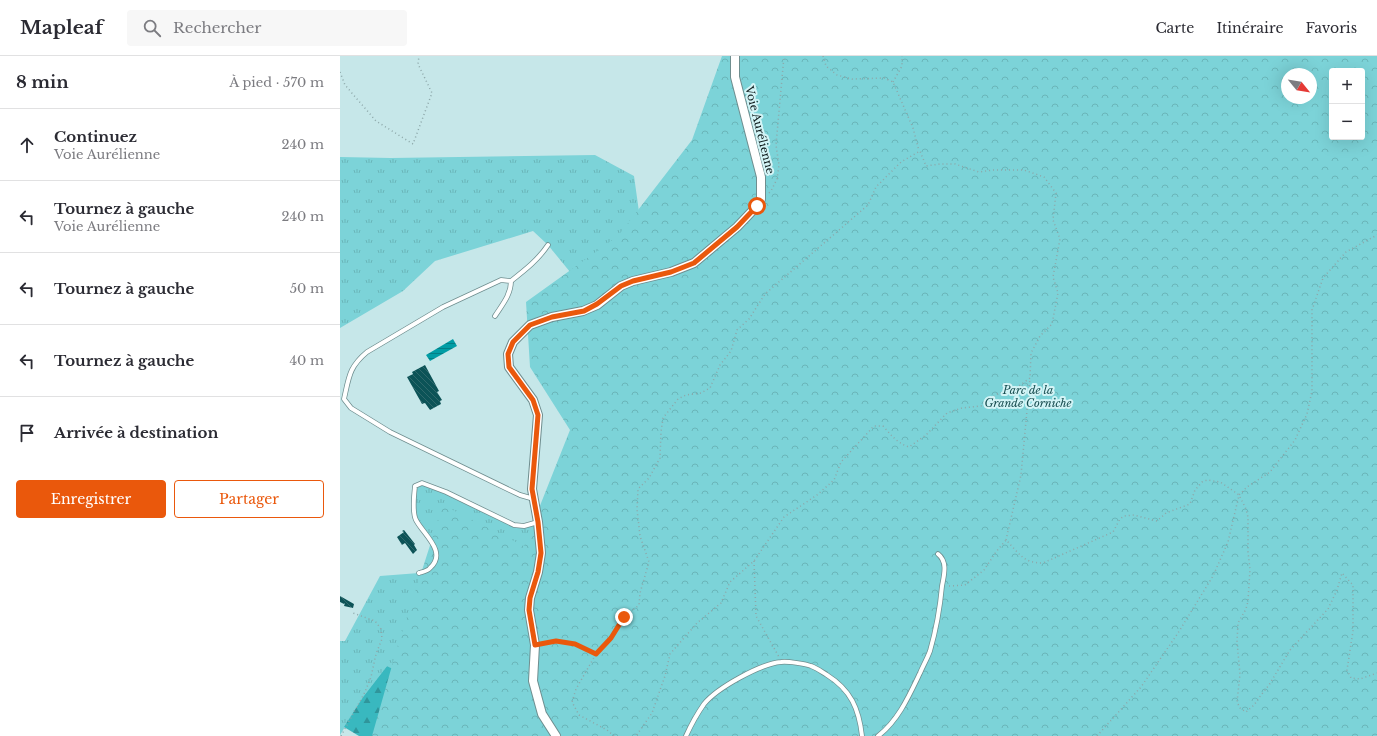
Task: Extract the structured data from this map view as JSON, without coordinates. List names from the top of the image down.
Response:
{
  "streets": {
    "street": ["Voie Aurélienne"]
  },
  "parks": ["Parc de la Grande Corniche"],
  "north": "bottom right",
  "page": {
    "header": "Mapleaf",
    "search": "Rechercher",
    "nav": ["Carte", "Itinéraire", "Favoris"],
    "heading": ["8 min", "À pied · 570 m"],
    "map_buttons": ["+", "−"],
    "list": [
      ["Continuez", "Voie Aurélienne", "240 m"],
      ["Tournez à gauche", "Voie Aurélienne", "240 m"],
      ["Tournez à gauche", "50 m"],
      ["Tournez à gauche", "40 m"],
      "Arrivée à destination"
    ],
    "buttons": ["Enregistrer", "Partager"]
  }
}
